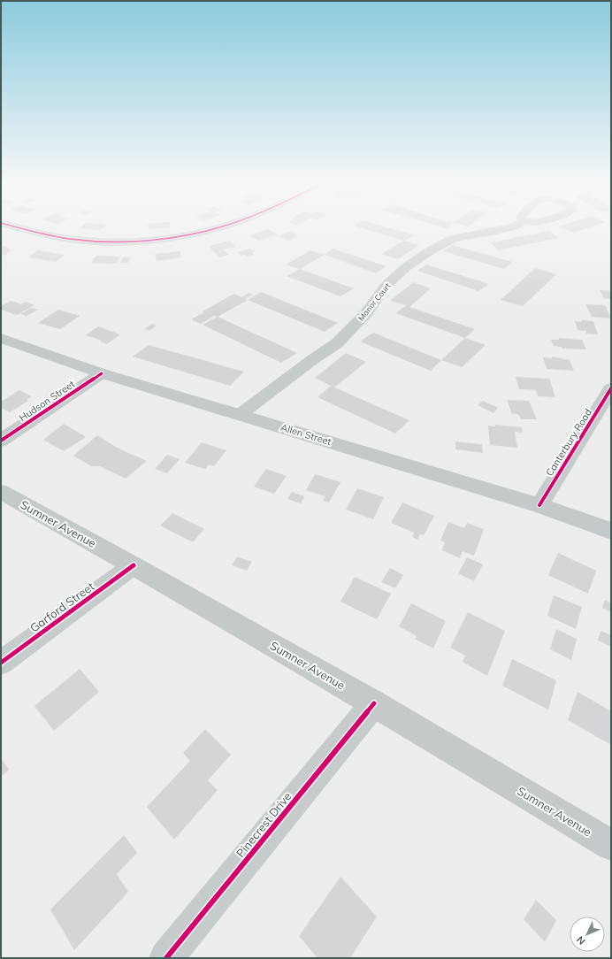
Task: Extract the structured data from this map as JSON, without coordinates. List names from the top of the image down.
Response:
{
  "streets": {
    "main road": ["Allen Street", "Sumner Avenue"],
    "street": [
      "Manor Court",
      "Hudson Street",
      "Canterbury Road",
      "Garford Street",
      "Pinecrest Drive"
    ]
  },
  "crossings": [
    ["Manor Court", "Allen Street"],
    ["Hudson Street", "Allen Street"],
    ["Allen Street", "Canterbury Road"],
    ["Sumner Avenue", "Garford Street"],
    ["Sumner Avenue", "Pinecrest Drive"]
  ],
  "north": "bottom left"
}
